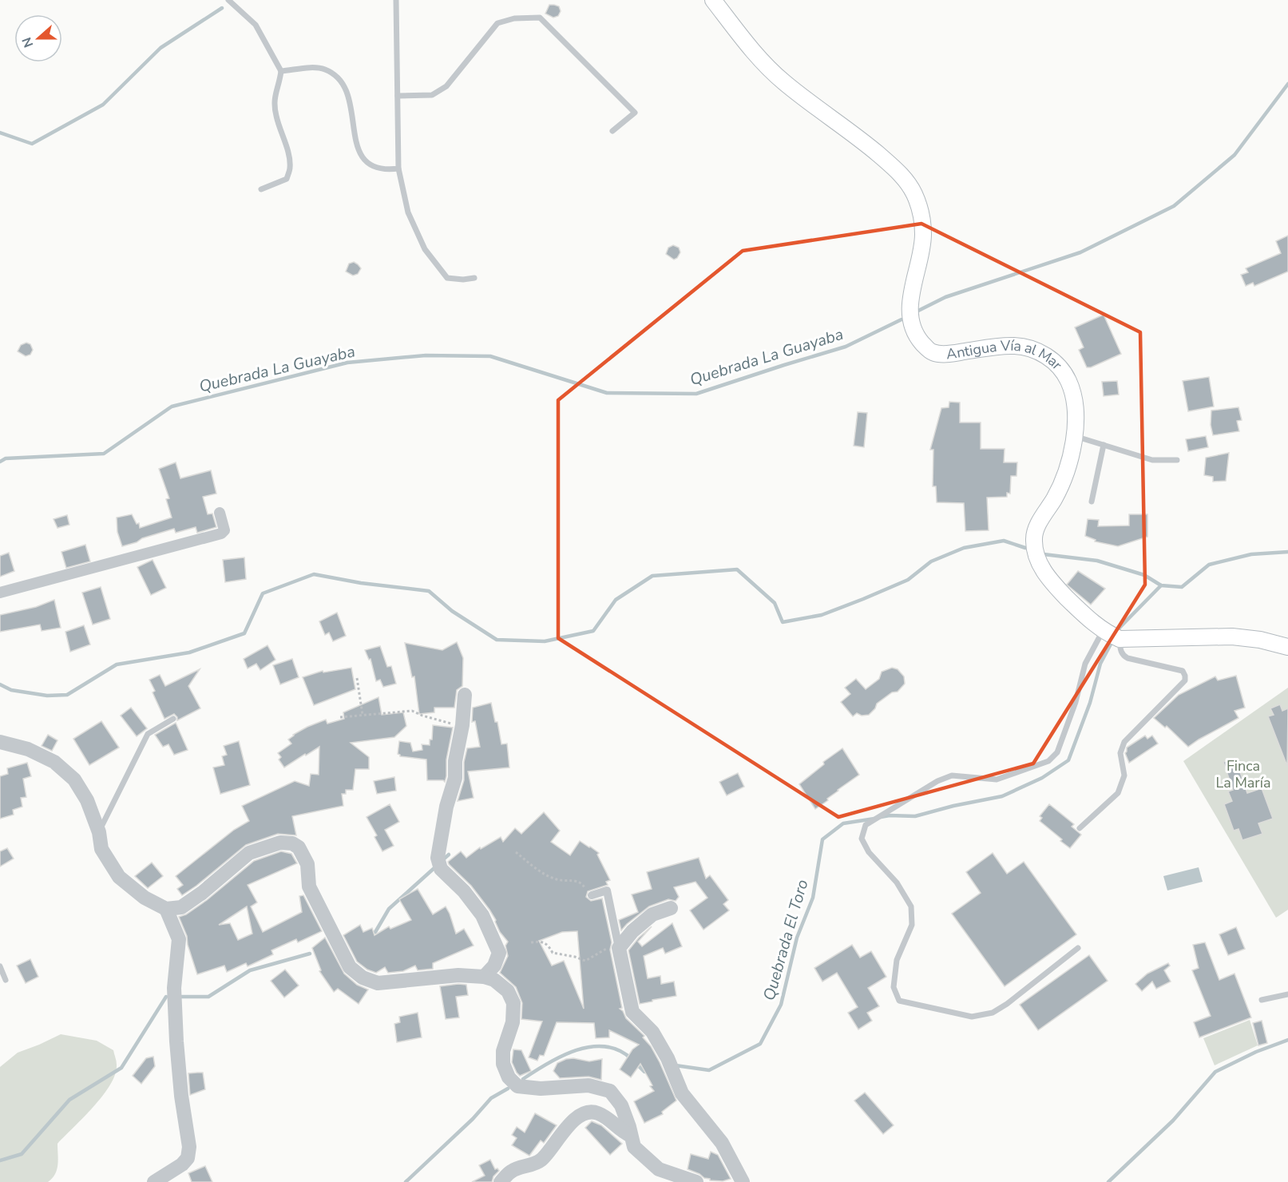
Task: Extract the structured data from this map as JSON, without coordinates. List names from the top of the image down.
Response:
{
  "streets": {
    "main road": ["Antigua Vía al Mar"]
  },
  "water": ["Quebrada La Guayaba", "Quebrada El Toro"],
  "parks": ["Finca La María"],
  "north": "left"
}
